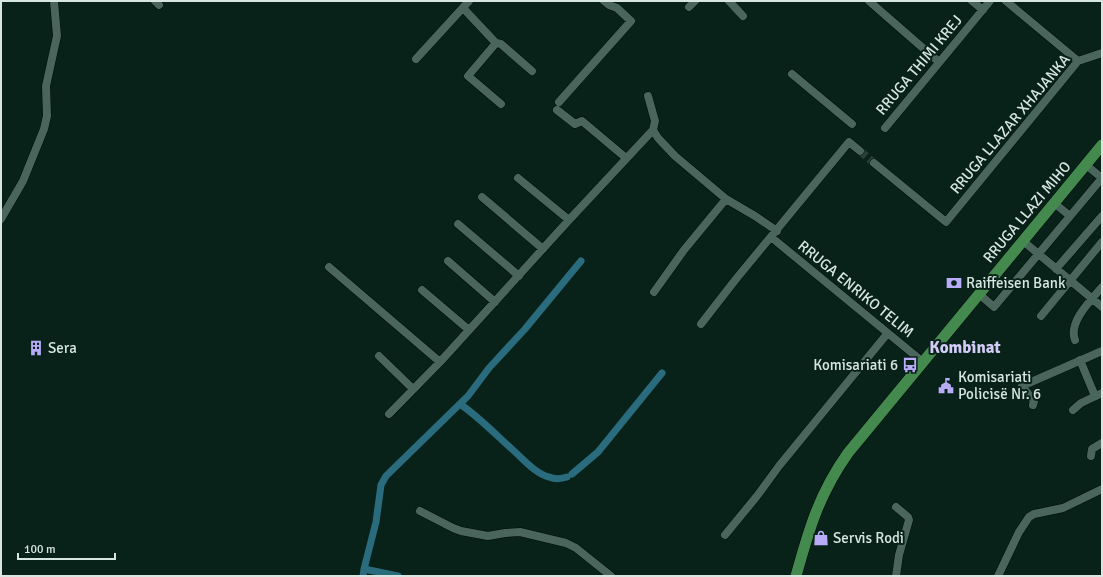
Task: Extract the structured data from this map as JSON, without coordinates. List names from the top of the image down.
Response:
{
  "streets": {
    "main road": ["RRUGA LLAZI MIHO"],
    "street": ["RRUGA THIMI KREJ", "RRUGA LLAZAR XHAJANKA", "RRUGA ENRIKO TELIM"]
  },
  "crossings": [
    ["RRUGA LLAZI MIHO", "RRUGA ENRIKO TELIM"]
  ],
  "districts": ["Kombinat"],
  "places": {
    "bank": ["Raiffeisen Bank"],
    "building": ["Sera"],
    "bus stop": ["Komisariati 6"],
    "public building": ["Komisariati Policisë Nr. 6"],
    "shop": ["Servis Rodi"]
  },
  "scale_bar": "100 m"
}
